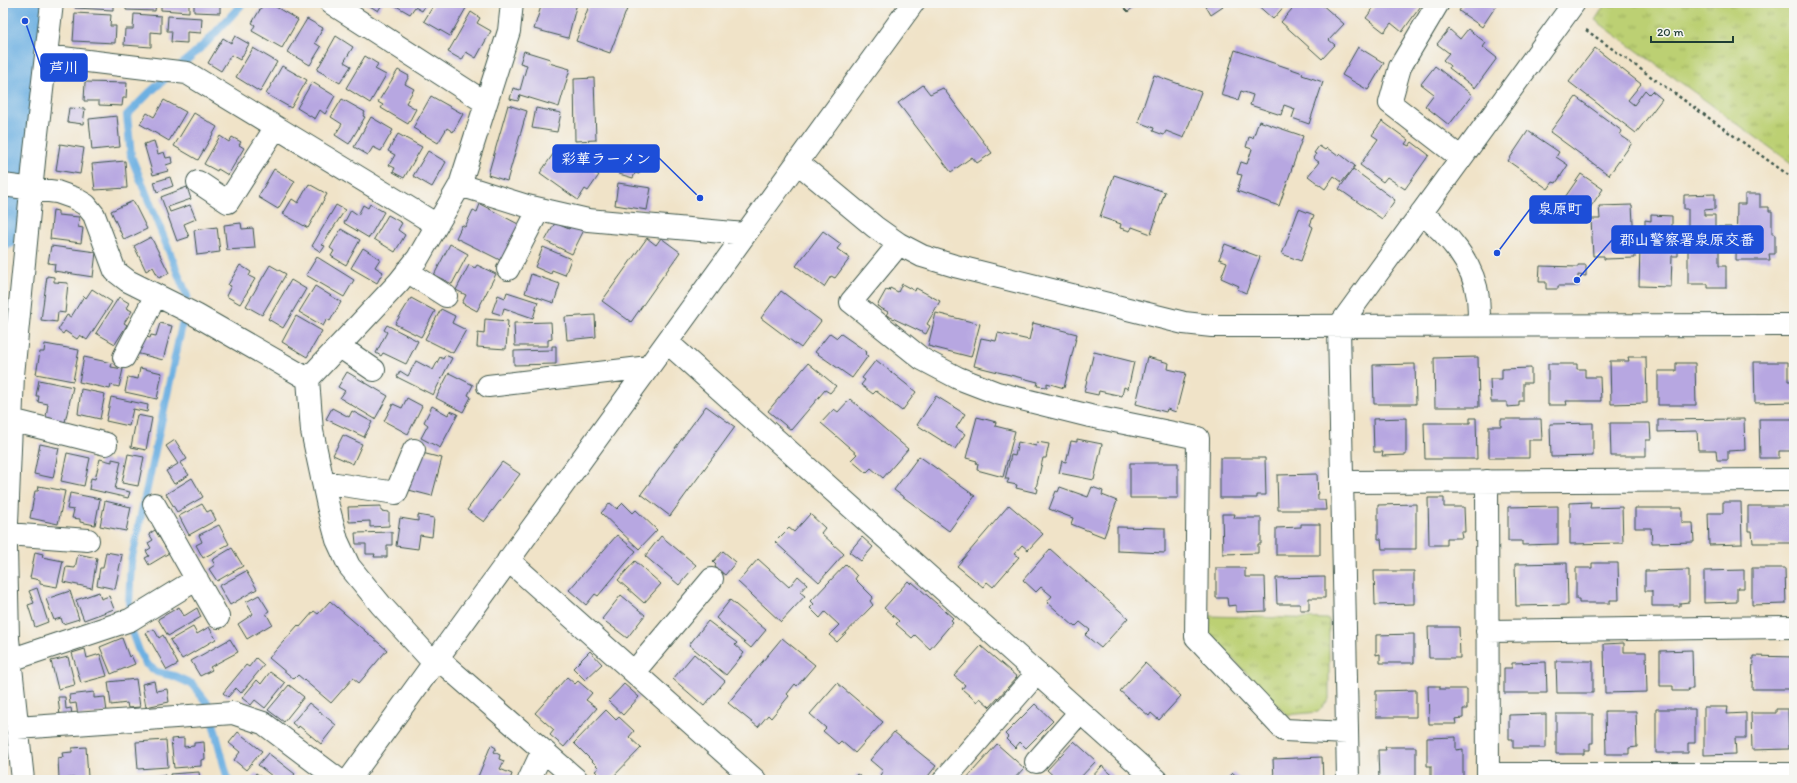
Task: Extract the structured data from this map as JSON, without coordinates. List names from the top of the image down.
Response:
{
  "places": [
    "芦川",
    "彩華ラーメン",
    "泉原町",
    "郡山警察署泉原交番"
  ],
  "scale_bar": "20 m"
}
